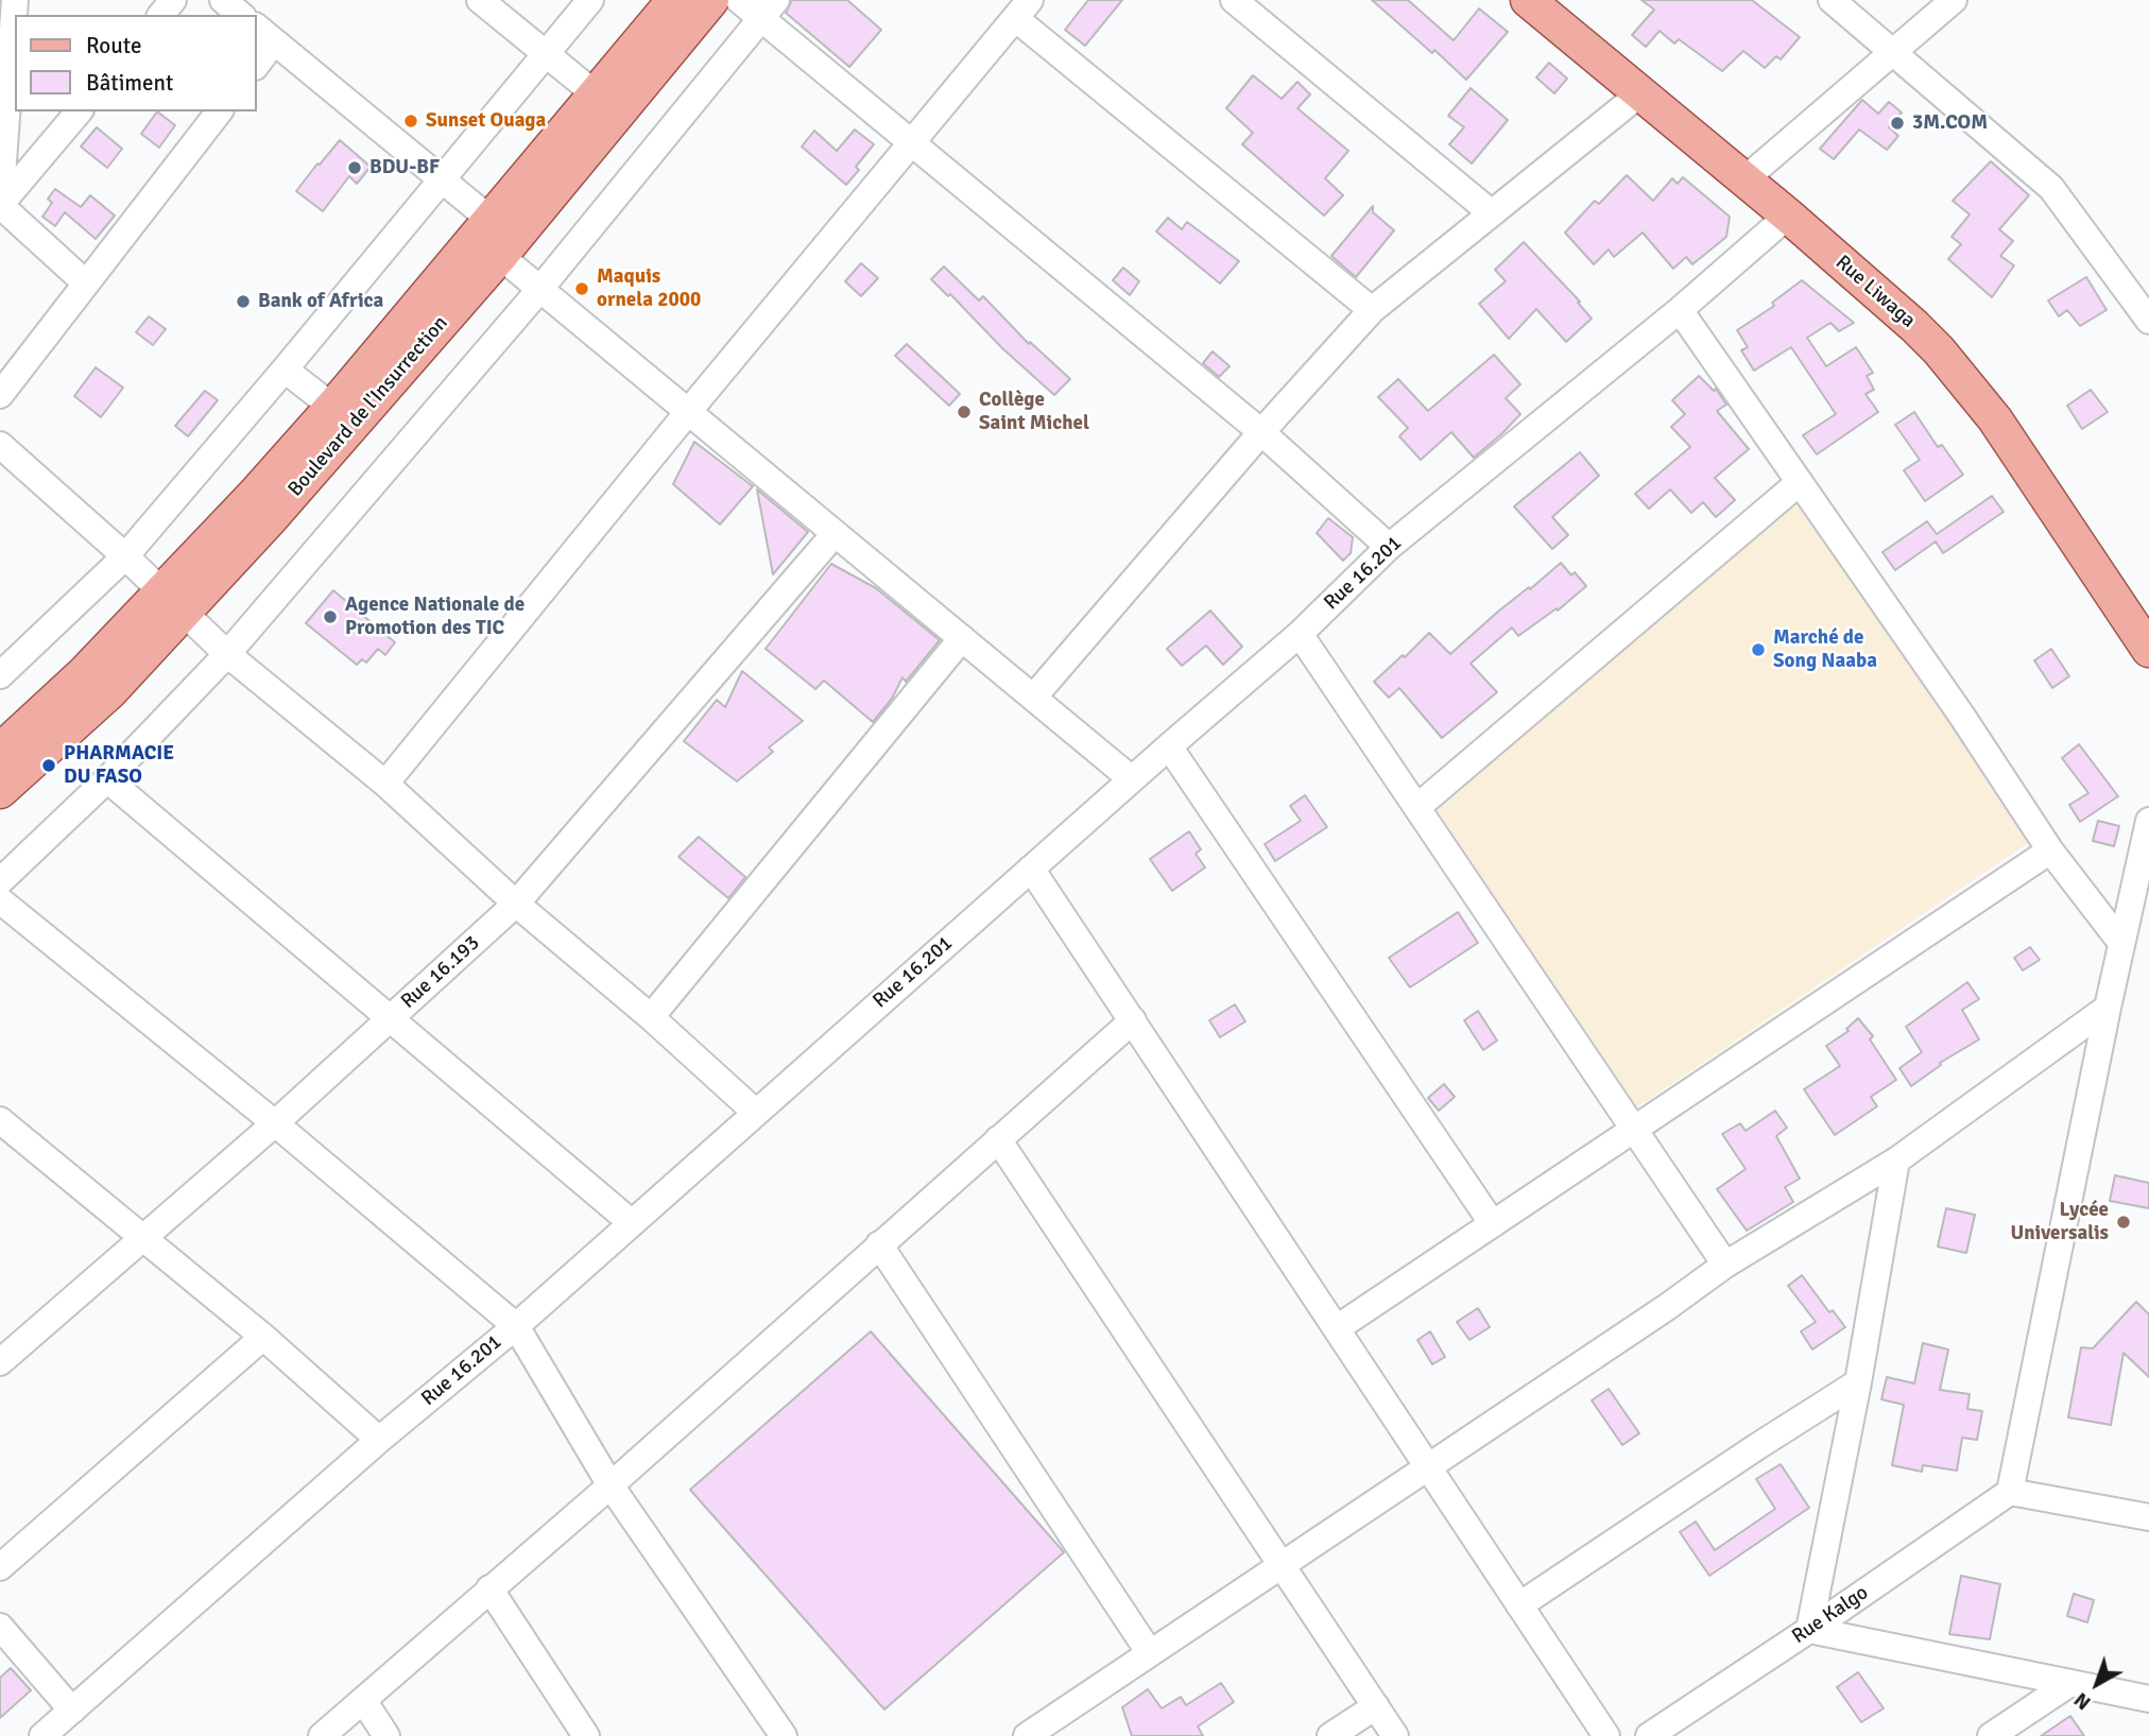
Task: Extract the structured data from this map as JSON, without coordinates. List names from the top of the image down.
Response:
{
  "streets": {
    "main road": ["Rue Liwaga", "Boulevard de l'Insurrection"],
    "street": ["Rue 16.201", "Rue 16.193", "Rue Kalgo"]
  },
  "crossings": [
    ["Rue Liwaga", "Rue 16.201"]
  ],
  "places": [
    "Sunset Ouaga",
    "3M.COM",
    "BDU-BF",
    "Maquis ornela 2000",
    "Bank of Africa",
    "Collège Saint Michel",
    "Agence Nationale de Promotion des TIC",
    "Marché de Song Naaba",
    "PHARMACIE DU FASO",
    "Lycée Universalis"
  ],
  "legend": ["Route", "Bâtiment"],
  "north": "bottom left"
}
